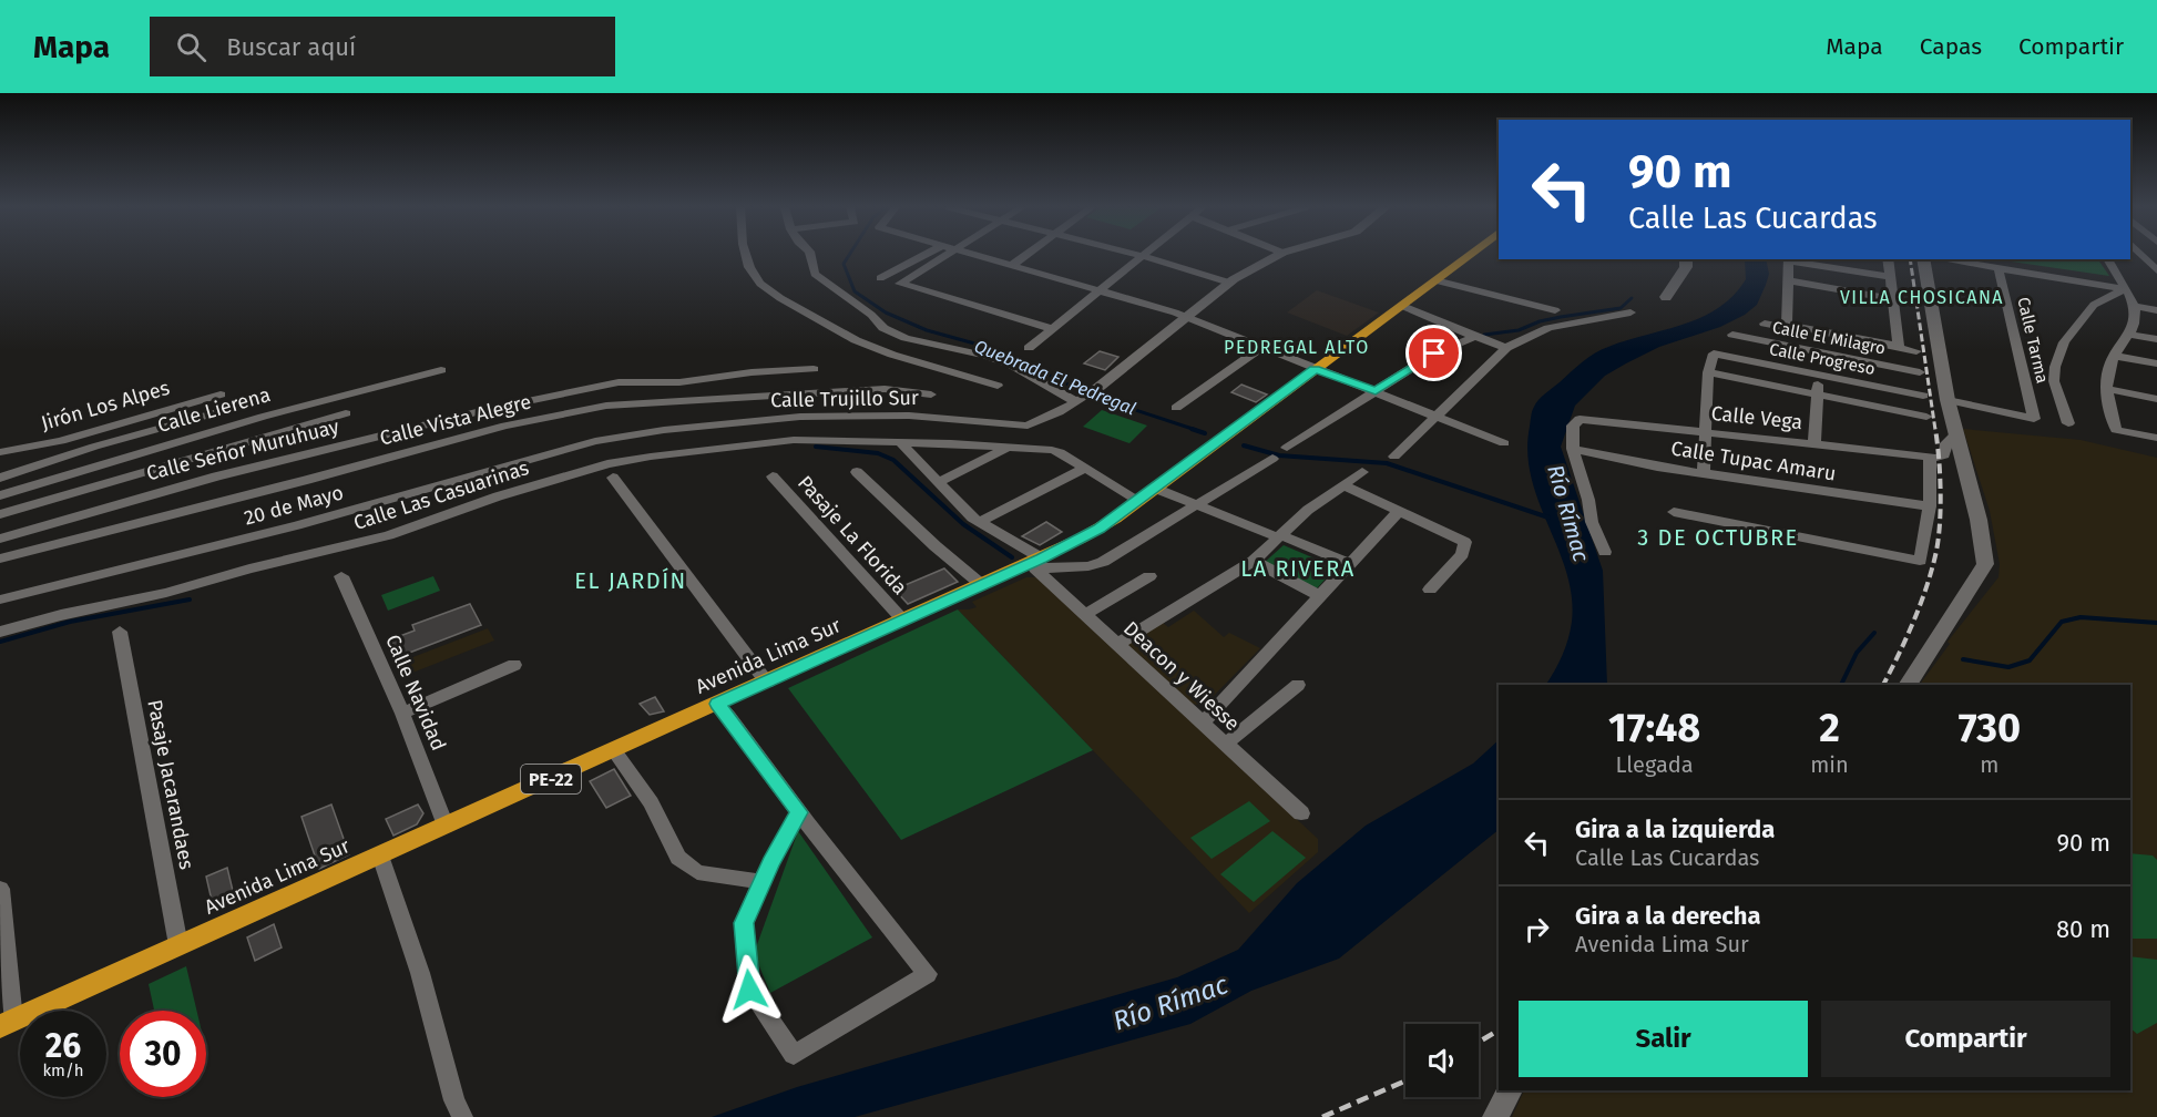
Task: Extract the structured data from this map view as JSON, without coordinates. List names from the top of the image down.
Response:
{
  "streets": {
    "highway": ["Avenida Lima Sur", "PE-22"],
    "street": [
      "Calle El Milagro",
      "Calle Tarma",
      "Calle Progreso",
      "Calle Trujillo Sur",
      "Jirón Los Alpes",
      "Calle Lierena",
      "Calle Vega",
      "Calle Vista Alegre",
      "Calle Señor Muruhuay",
      "Calle Tupac Amaru",
      "Calle Las Casuarinas",
      "20 de Mayo",
      "Pasaje La Florida",
      "Deacon y Wiesse",
      "Calle Navidad",
      "Pasaje Jacarandaes"
    ]
  },
  "crossings": [
    ["Calle Trujillo Sur", "20 de Mayo"],
    ["Calle Vega", "Calle Tupac Amaru"],
    ["Calle Las Casuarinas", "Avenida Lima Sur"],
    ["Pasaje La Florida", "Avenida Lima Sur"],
    ["Avenida Lima Sur", "Deacon y Wiesse"],
    ["Avenida Lima Sur", "Calle Navidad"],
    ["Avenida Lima Sur", "Pasaje Jacarandaes"]
  ],
  "districts": [
    "VILLA CHOSICANA",
    "PEDREGAL ALTO",
    "3 DE OCTUBRE",
    "LA RIVERA",
    "EL JARDÍN"
  ],
  "water": ["Quebrada El Pedregal", "Río Rímac"],
  "page": {
    "header": "Mapa",
    "search": "Buscar aquí",
    "nav": ["Mapa", "Capas", "Compartir"],
    "turn": ["90 m", "Calle Las Cucardas"],
    "eta": [
      "17:48",
      "Llegada",
      "2",
      "min",
      "730",
      "m"
    ],
    "list": [
      {
        "name": "Gira a la izquierda",
        "note": "Calle Las Cucardas",
        "value": "90 m"
      },
      {
        "name": "Gira a la derecha",
        "note": "Avenida Lima Sur",
        "value": "80 m"
      }
    ],
    "buttons": ["Salir", "Compartir"],
    "speed": "26 km/h",
    "limit": "30"
  }
}
